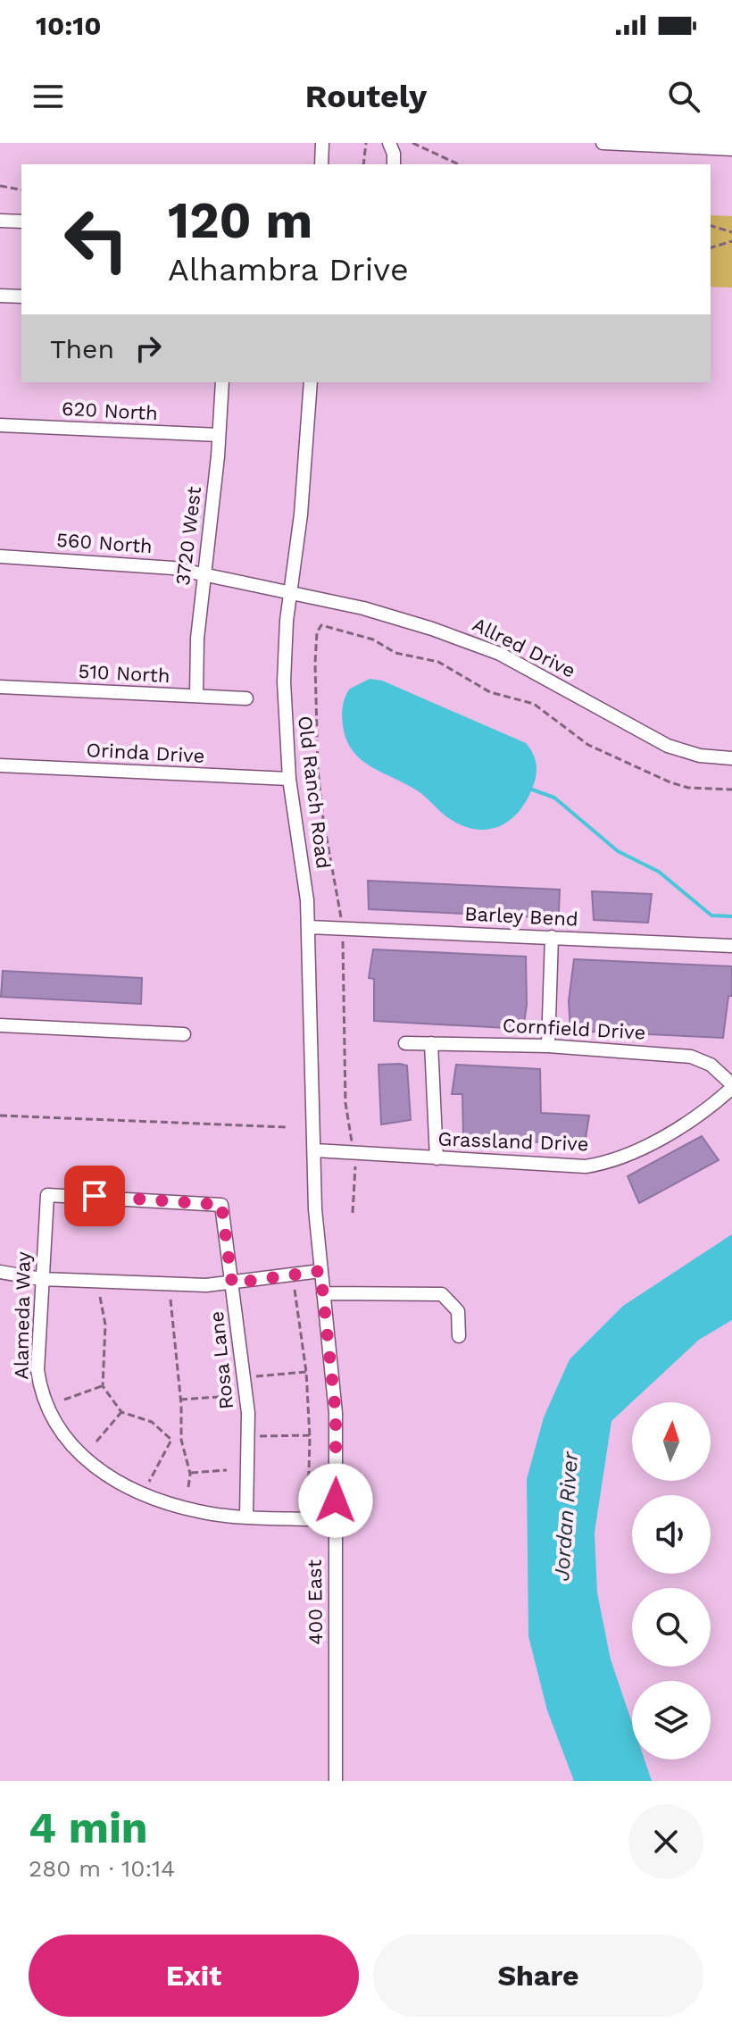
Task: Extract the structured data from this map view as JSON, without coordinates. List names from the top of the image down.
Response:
{
  "streets": {
    "street": [
      "620 North",
      "3720 West",
      "560 North",
      "Allred Drive",
      "510 North",
      "Orinda Drive",
      "Old Ranch Road",
      "Barley Bend",
      "Cornfield Drive",
      "Grassland Drive",
      "Alameda Way",
      "Rosa Lane",
      "400 East"
    ]
  },
  "crossings": [
    ["620 North", "3720 West"],
    ["3720 West", "560 North"],
    ["3720 West", "510 North"],
    ["560 North", "Allred Drive"],
    ["560 North", "Old Ranch Road"],
    ["Allred Drive", "Old Ranch Road"],
    ["Orinda Drive", "Old Ranch Road"],
    ["Old Ranch Road", "Barley Bend"],
    ["Old Ranch Road", "Grassland Drive"],
    ["Old Ranch Road", "400 East"],
    ["Cornfield Drive", "Grassland Drive"],
    ["Alameda Way", "Rosa Lane"],
    ["Alameda Way", "400 East"]
  ],
  "water": ["Jordan River"],
  "north": "top",
  "page": {
    "status": "10:10",
    "header": "Routely",
    "turn": ["120 m", "Alhambra Drive"],
    "then": "Then",
    "heading": ["4 min", "280 m · 10:14"],
    "buttons": ["Exit", "Share"]
  }
}
